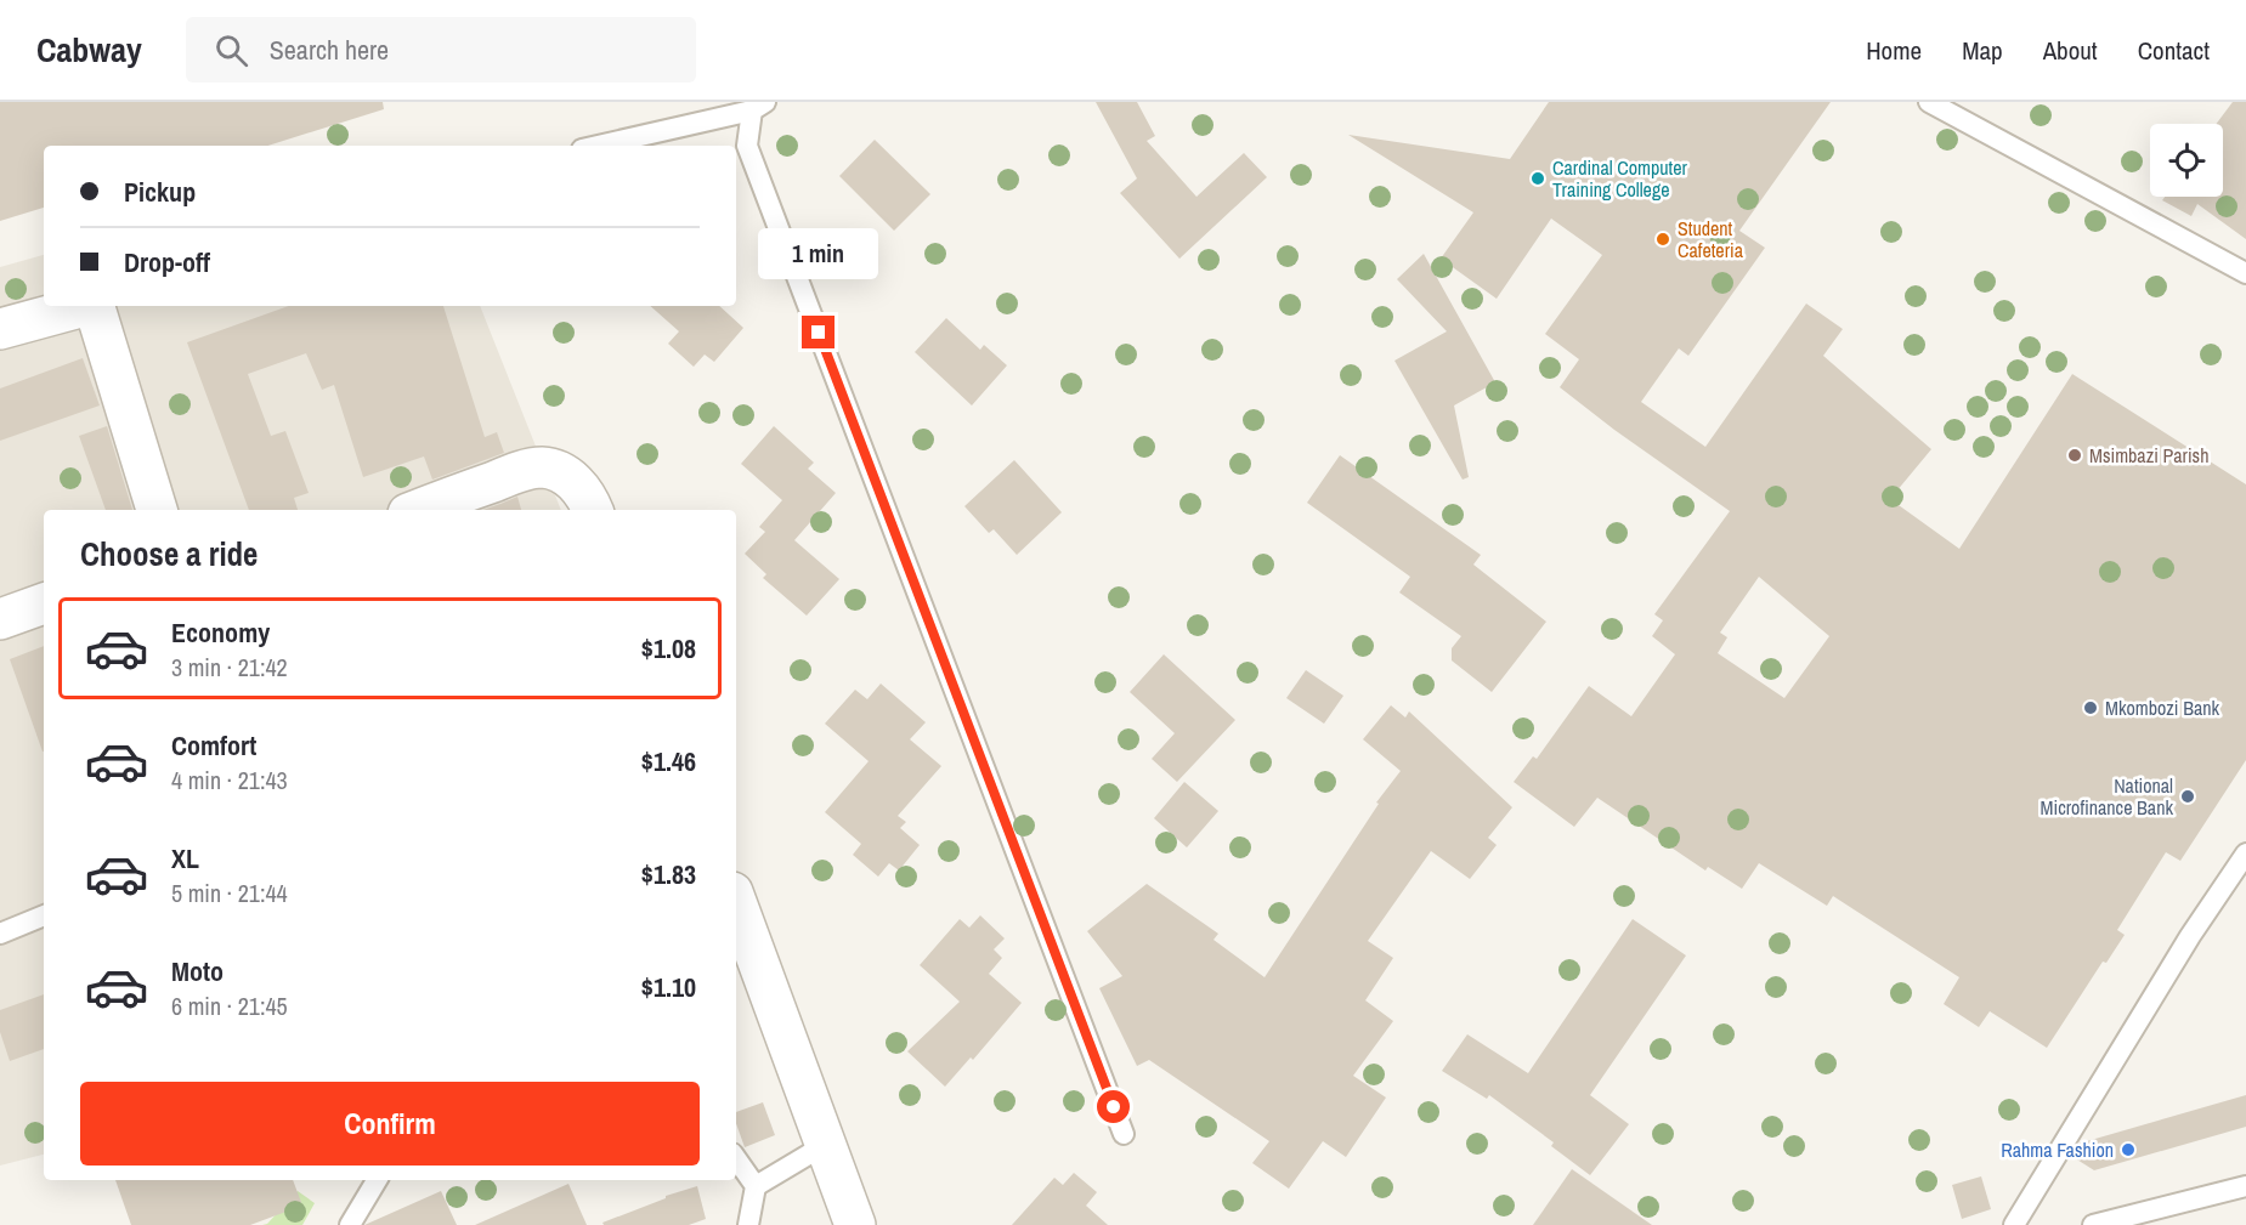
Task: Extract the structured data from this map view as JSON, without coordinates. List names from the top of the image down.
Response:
{
  "places": [
    "Cardinal Computer Training College",
    "Student Cafeteria",
    "Msimbazi Parish",
    "Mkombozi Bank",
    "National Microfinance Bank",
    "Rahma Fashion"
  ],
  "page": {
    "header": "Cabway",
    "search": "Search here",
    "nav": [
      "Home",
      "Map",
      "About",
      "Contact"
    ],
    "banner": ["Pickup", "Drop-off"],
    "bubble": "1 min",
    "heading": "Choose a ride",
    "list": [
      {
        "name": "Economy",
        "note": "3 min · 21:42",
        "value": "$1.08"
      },
      {
        "name": "Comfort",
        "note": "4 min · 21:43",
        "value": "$1.46"
      },
      {
        "name": "XL",
        "note": "5 min · 21:44",
        "value": "$1.83"
      },
      {
        "name": "Moto",
        "note": "6 min · 21:45",
        "value": "$1.10"
      }
    ],
    "buttons": "Confirm"
  }
}
